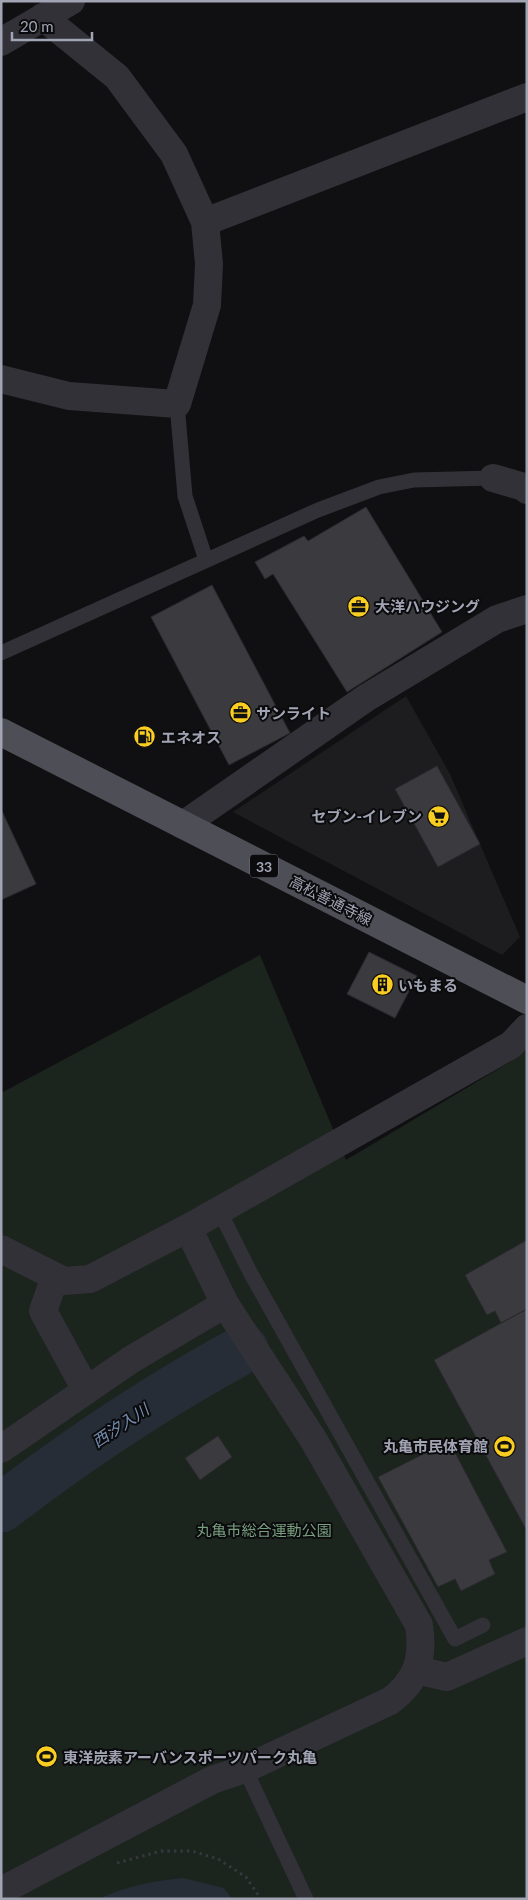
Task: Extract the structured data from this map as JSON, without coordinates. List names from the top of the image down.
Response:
{
  "streets": {
    "main road": ["33", "高松善通寺線"]
  },
  "water": ["西汐入川"],
  "parks": ["丸亀市総合運動公園"],
  "places": {
    "office": ["大洋ハウジング", "サンライト"],
    "fuel station": ["エネオス"],
    "supermarket": ["セブン-イレブン"],
    "building": ["いもまる"],
    "sports": ["丸亀市民体育館", "東洋炭素アーバンスポーツパーク丸亀"]
  },
  "scale_bar": "20 m"
}
